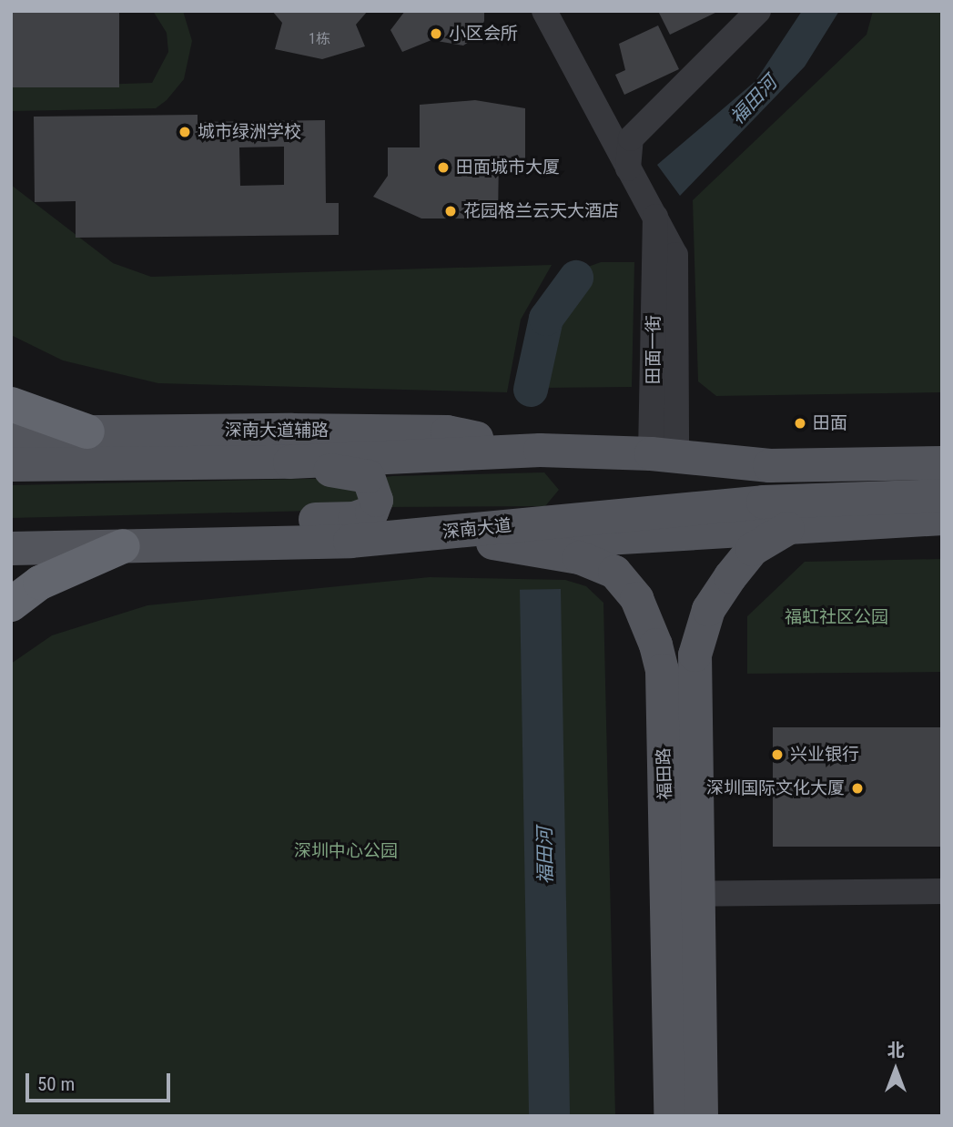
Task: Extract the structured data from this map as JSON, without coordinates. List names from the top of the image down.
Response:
{
  "streets": {
    "main road": ["深南大道辅路", "深南大道", "福田路"],
    "street": ["田面一街"]
  },
  "water": ["福田河"],
  "parks": ["福虹社区公园", "深圳中心公园"],
  "places": [
    "小区会所",
    "城市绿洲学校",
    "田面城市大厦",
    "花园格兰云天大酒店",
    "田面",
    "兴业银行",
    "深圳国际文化大厦"
  ],
  "house_numbers": ["1栋"],
  "scale_bar": "50 m",
  "north": "top"
}
